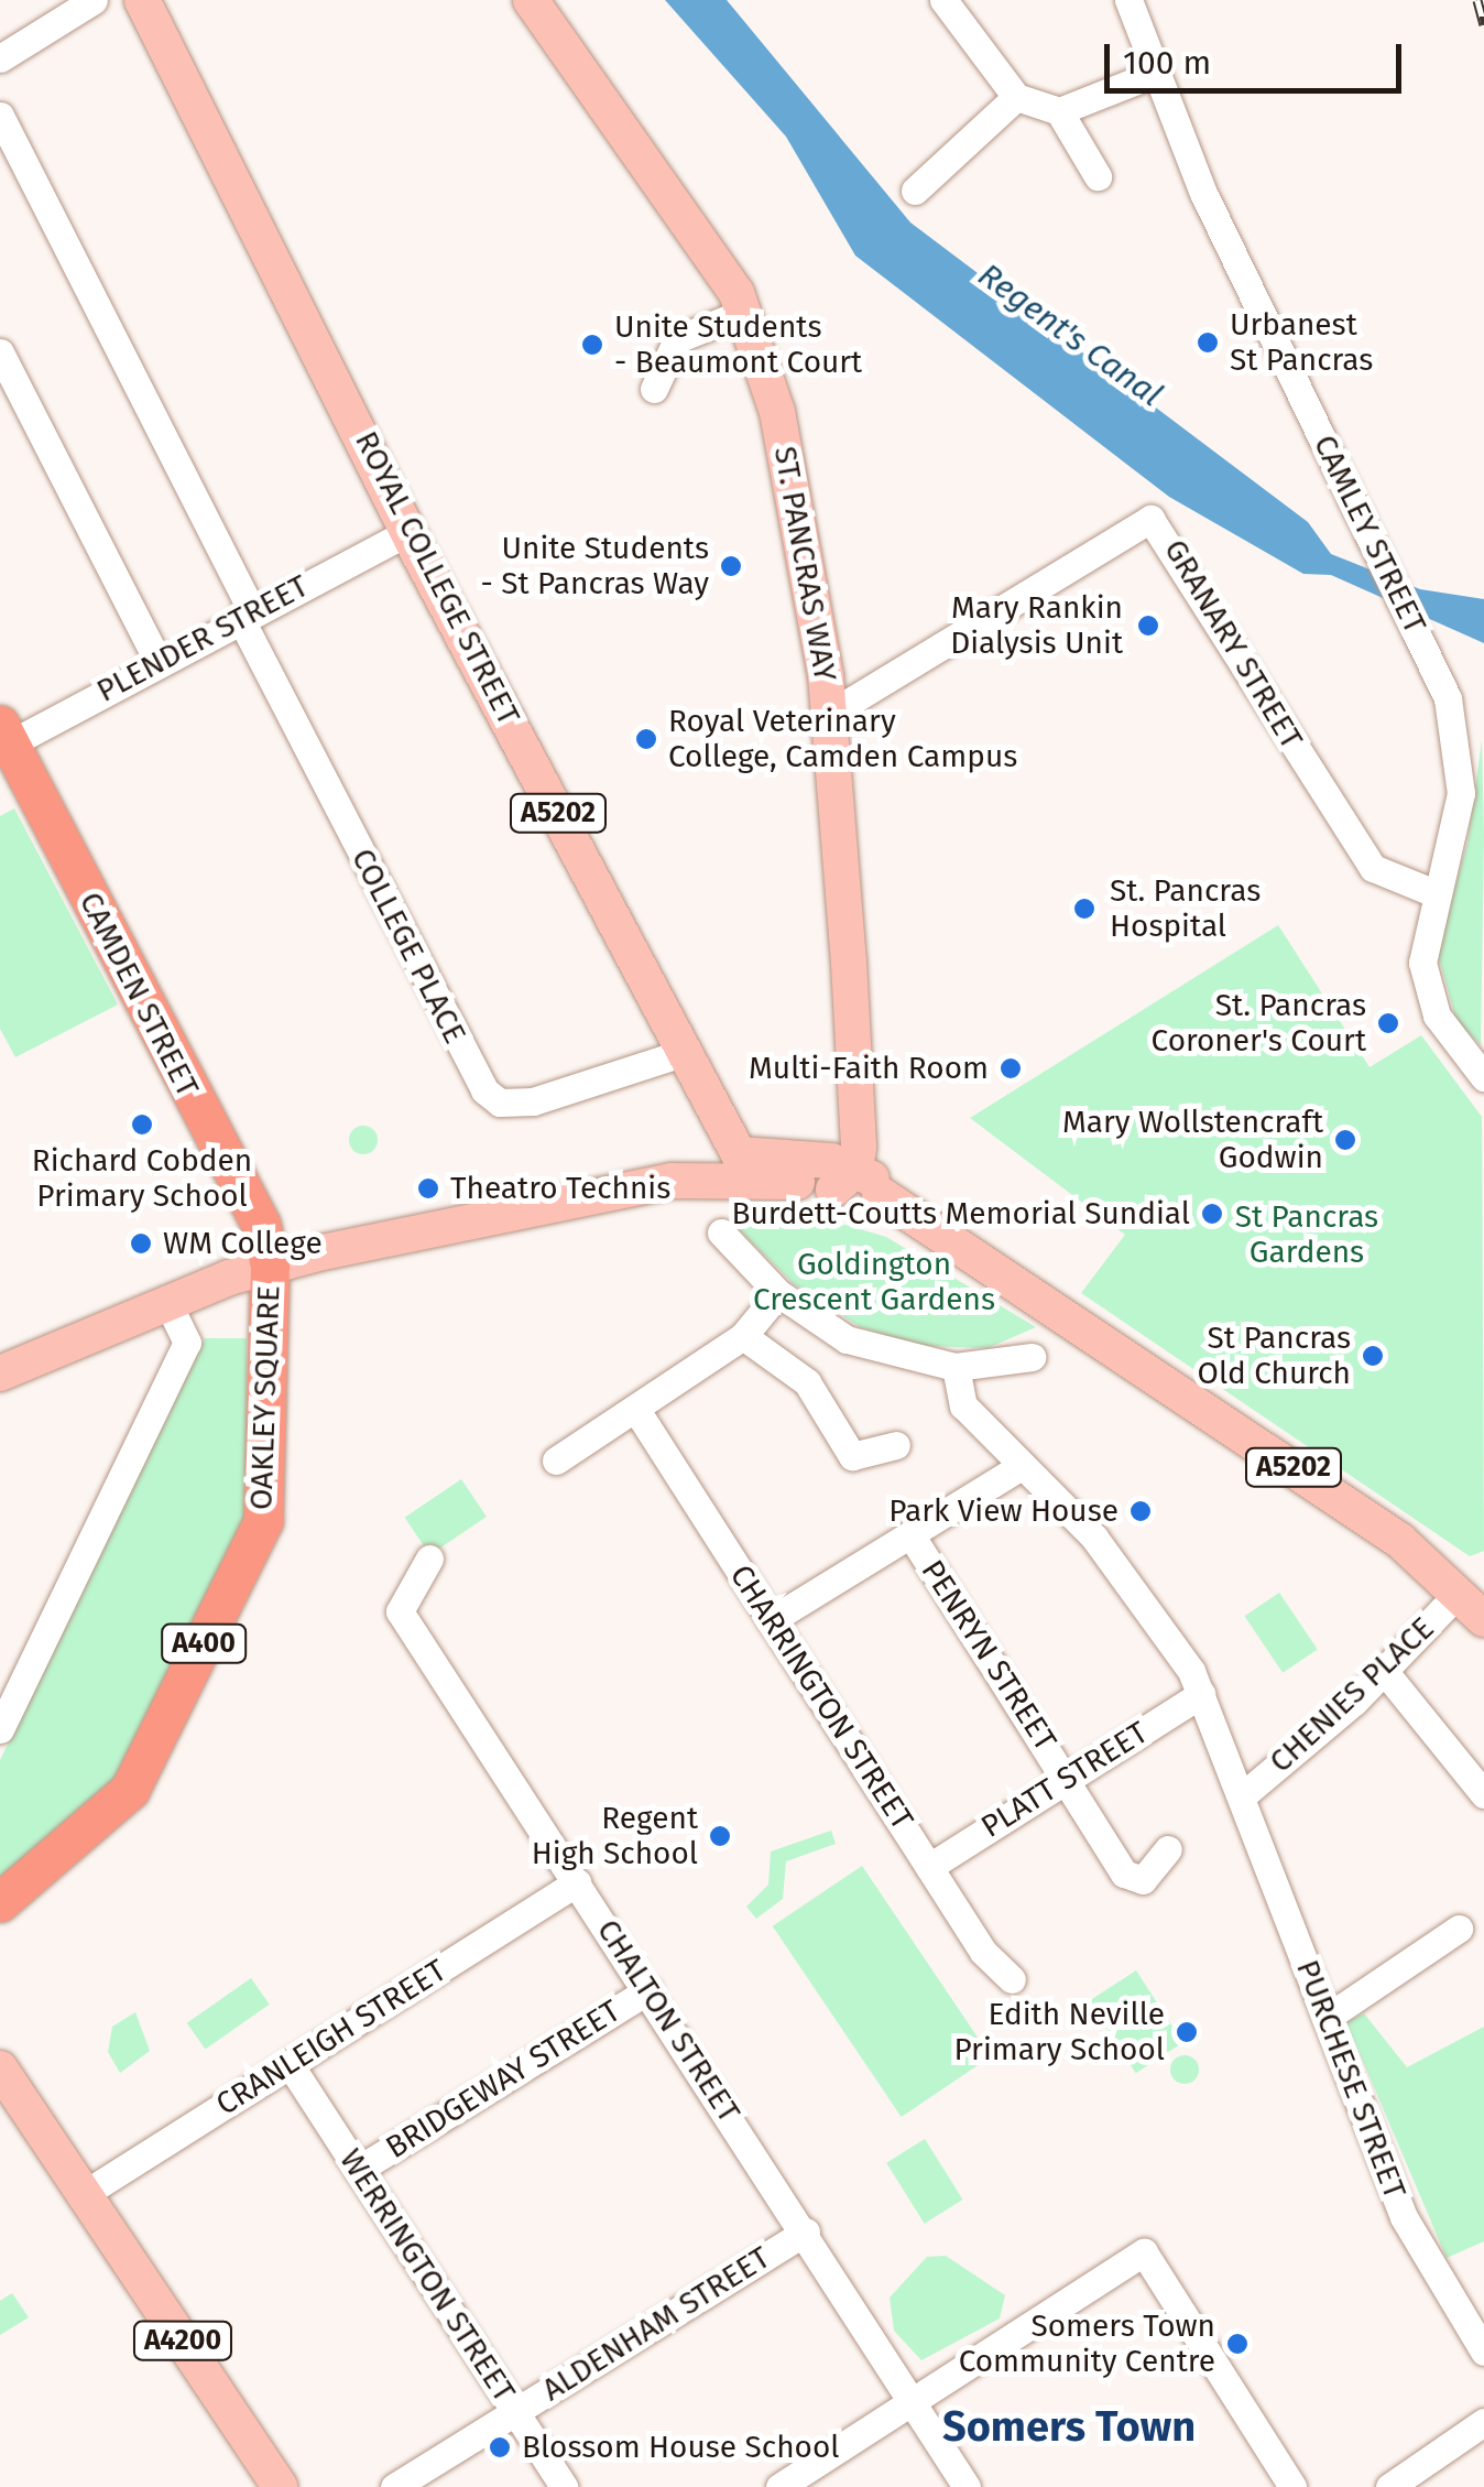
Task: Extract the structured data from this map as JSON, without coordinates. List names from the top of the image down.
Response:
{
  "streets": {
    "highway": ["CAMDEN STREET", "OAKLEY SQUARE", "A400"],
    "main road": [
      "ST. PANCRAS WAY",
      "ROYAL COLLEGE STREET",
      "A5202",
      "A4200"
    ],
    "street": [
      "CAMLEY STREET",
      "PLENDER STREET",
      "GRANARY STREET",
      "COLLEGE PLACE",
      "PENRYN STREET",
      "CHENIES PLACE",
      "CHARRINGTON STREET",
      "PLATT STREET",
      "CHALTON STREET",
      "CRANLEIGH STREET",
      "BRIDGEWAY STREET",
      "PURCHESE STREET",
      "WERRINGTON STREET",
      "ALDENHAM STREET"
    ]
  },
  "crossings": [
    ["CAMLEY STREET", "GRANARY STREET"],
    ["ST. PANCRAS WAY", "GRANARY STREET"],
    ["ST. PANCRAS WAY", "A5202"],
    ["ROYAL COLLEGE STREET", "PLENDER STREET"],
    ["ROYAL COLLEGE STREET", "A5202"],
    ["ROYAL COLLEGE STREET", "COLLEGE PLACE"],
    ["PLENDER STREET", "COLLEGE PLACE"],
    ["PLENDER STREET", "CAMDEN STREET"],
    ["A5202", "CHENIES PLACE"],
    ["CAMDEN STREET", "OAKLEY SQUARE"],
    ["PENRYN STREET", "PLATT STREET"],
    ["CHENIES PLACE", "PURCHESE STREET"],
    ["CHARRINGTON STREET", "PLATT STREET"],
    ["PLATT STREET", "PURCHESE STREET"],
    ["CHALTON STREET", "CRANLEIGH STREET"],
    ["CHALTON STREET", "BRIDGEWAY STREET"],
    ["CHALTON STREET", "ALDENHAM STREET"],
    ["CRANLEIGH STREET", "WERRINGTON STREET"],
    ["CRANLEIGH STREET", "A4200"],
    ["BRIDGEWAY STREET", "WERRINGTON STREET"],
    ["WERRINGTON STREET", "ALDENHAM STREET"]
  ],
  "districts": ["Somers Town"],
  "water": ["Regent's Canal"],
  "parks": ["St Pancras Gardens", "Goldington Crescent Gardens"],
  "places": [
    "Urbanest St Pancras",
    "Unite Students - Beaumont Court",
    "Unite Students - St Pancras Way",
    "Mary Rankin Dialysis Unit",
    "Royal Veterinary College, Camden Campus",
    "St. Pancras Hospital",
    "St. Pancras Coroner's Court",
    "Multi-Faith Room",
    "Richard Cobden Primary School",
    "Mary Wollstencraft Godwin",
    "Theatro Technis",
    "Burdett-Coutts Memorial Sundial",
    "WM College",
    "St Pancras Old Church",
    "Park View House",
    "Regent High School",
    "Edith Neville Primary School",
    "Somers Town Community Centre",
    "Blossom House School"
  ],
  "scale_bar": "100 m"
}
